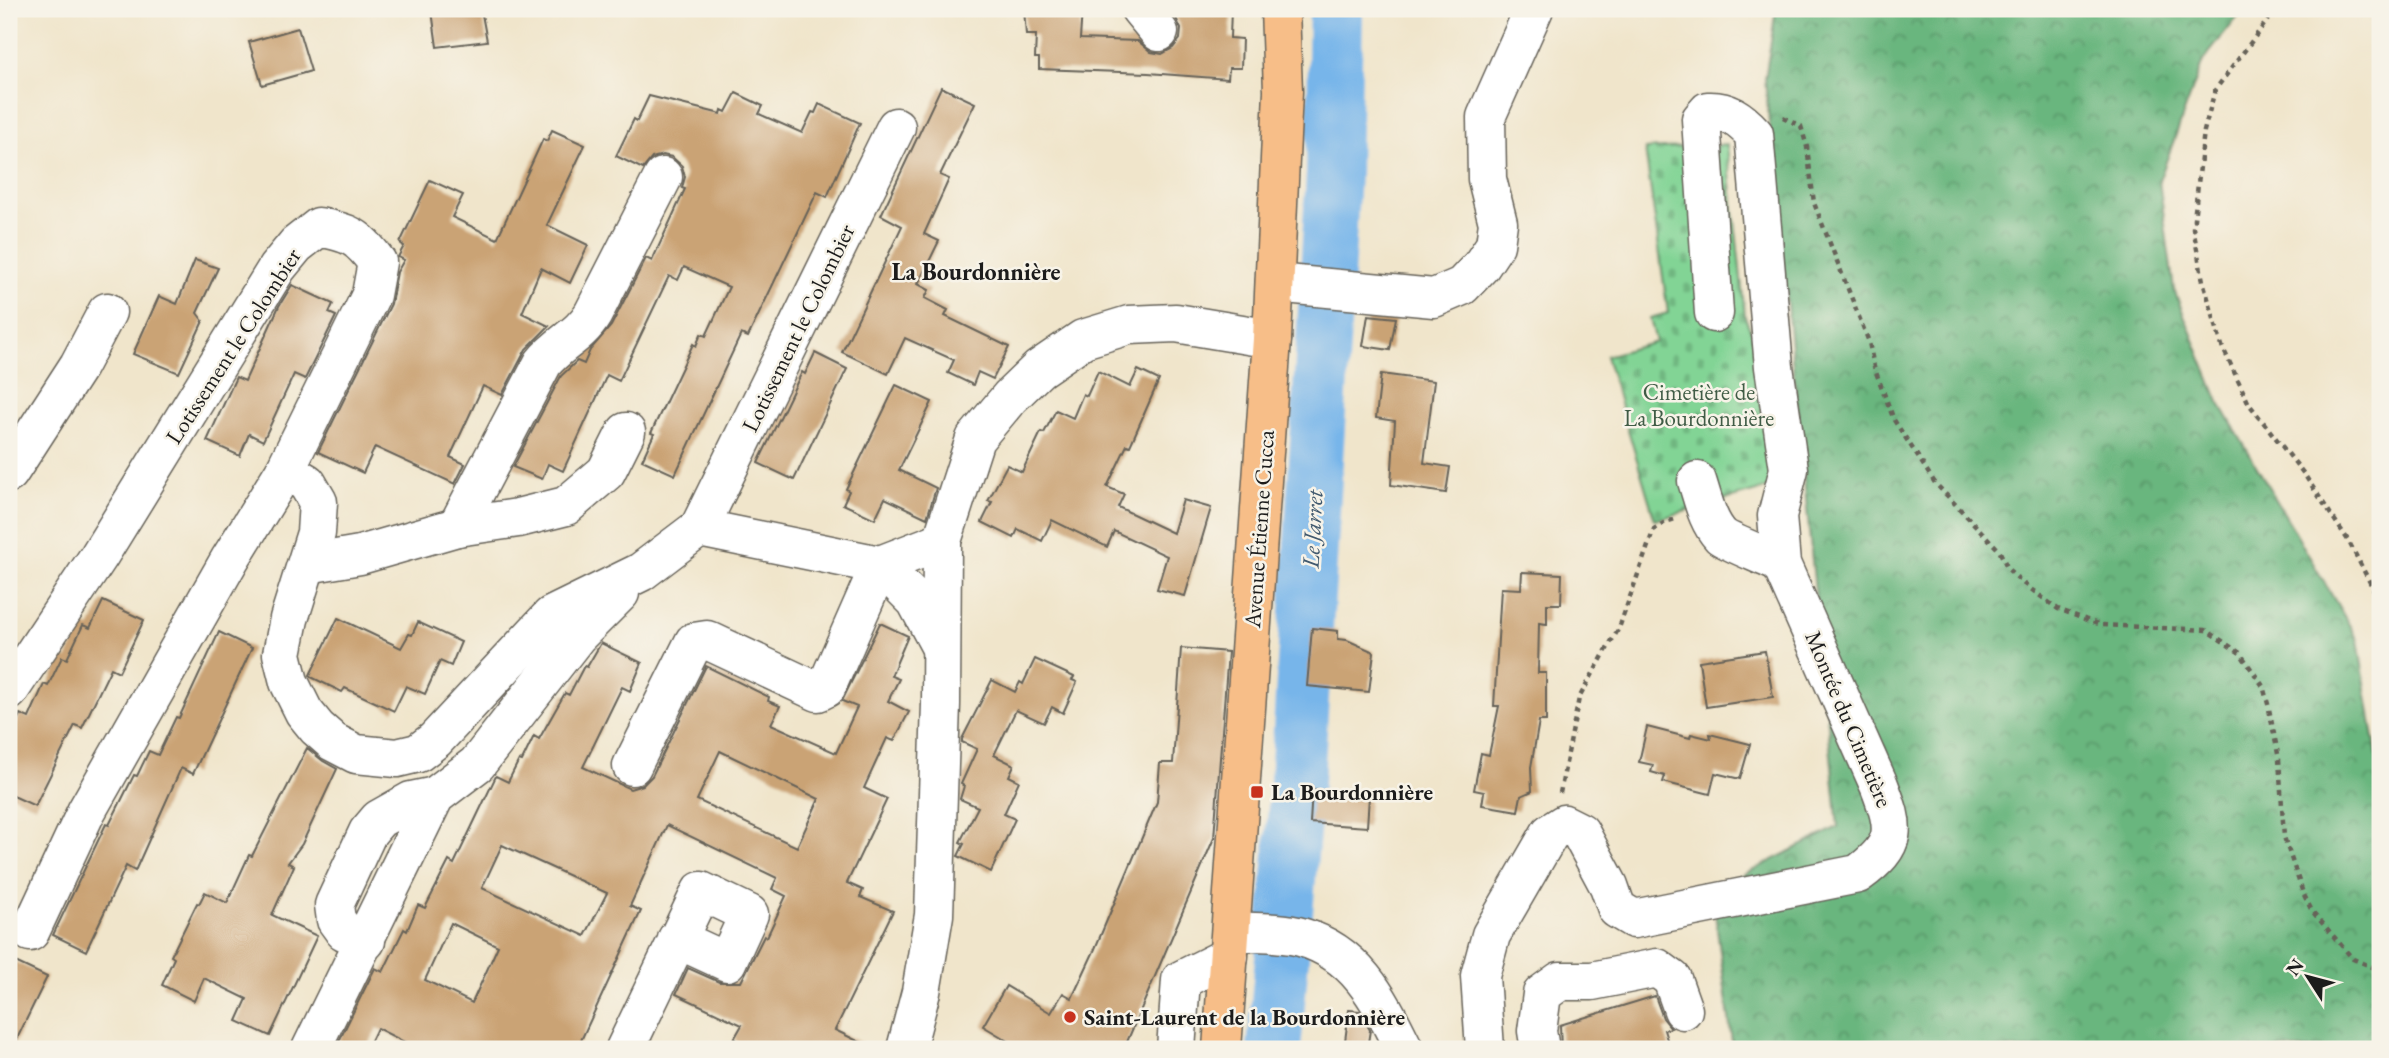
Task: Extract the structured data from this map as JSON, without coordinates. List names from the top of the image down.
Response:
{
  "streets": {
    "main road": ["Avenue Étienne Cucca"],
    "street": ["Lotissement le Colombier", "Montée du Cimetière"]
  },
  "districts": ["La Bourdonnière"],
  "water": ["Le Jarret"],
  "parks": ["Cimetière de La Bourdonnière"],
  "places": {
    "transit": ["La Bourdonnière"],
    "other": ["Saint-Laurent de la Bourdonnière"]
  },
  "north": "top left"
}
